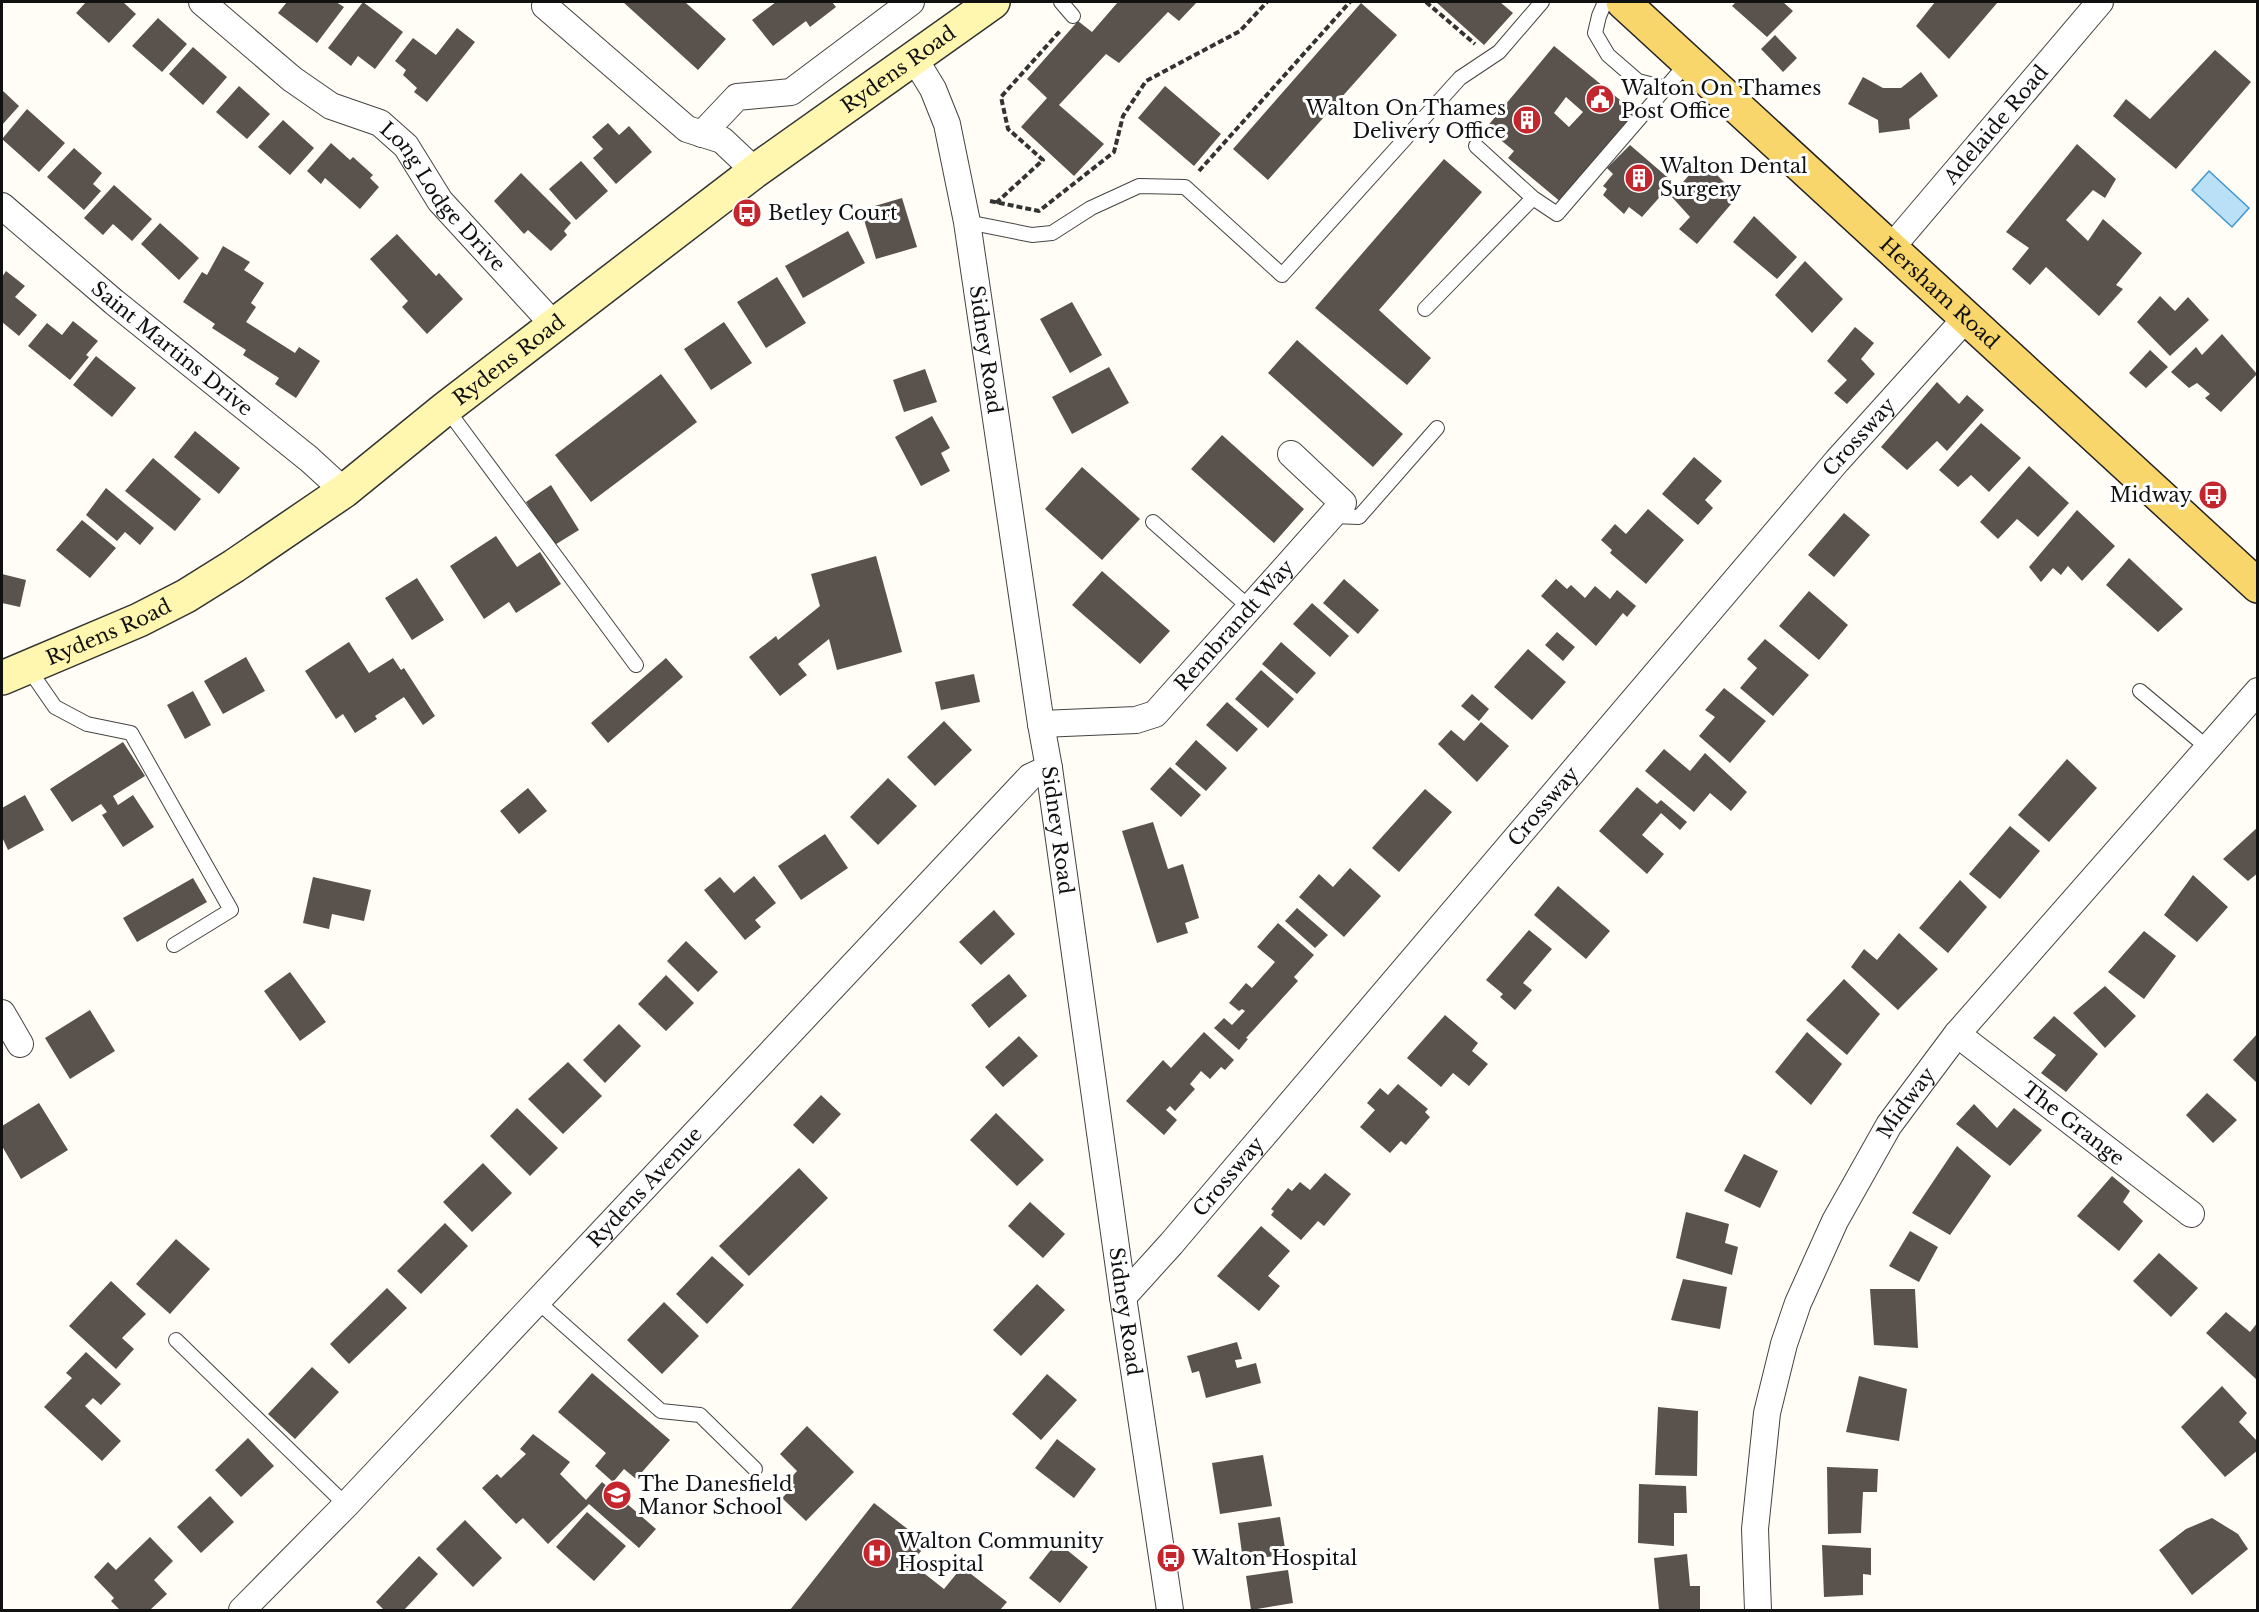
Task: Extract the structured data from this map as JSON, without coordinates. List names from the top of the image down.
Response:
{
  "streets": {
    "main road": ["Hersham Road"],
    "street": [
      "Rydens Road",
      "Adelaide Road",
      "Long Lodge Drive",
      "Saint Martins Drive",
      "Sidney Road",
      "Crossway",
      "Rembrandt Way",
      "Midway",
      "The Grange",
      "Rydens Avenue"
    ]
  },
  "crossings": [
    ["Rydens Road", "Long Lodge Drive"],
    ["Rydens Road", "Saint Martins Drive"],
    ["Rydens Road", "Sidney Road"],
    ["Adelaide Road", "Hersham Road"],
    ["Hersham Road", "Crossway"],
    ["Sidney Road", "Crossway"],
    ["Sidney Road", "Rembrandt Way"],
    ["Sidney Road", "Rydens Avenue"],
    ["Midway", "The Grange"]
  ],
  "places": {
    "public building": ["Walton On Thames Post Office"],
    "building": ["Walton On Thames Delivery Office", "Walton Dental Surgery"],
    "bus stop": ["Betley Court", "Midway", "Walton Hospital"],
    "school or university": ["The Danesfield Manor School"],
    "hospital": ["Walton Community Hospital"]
  }
}
